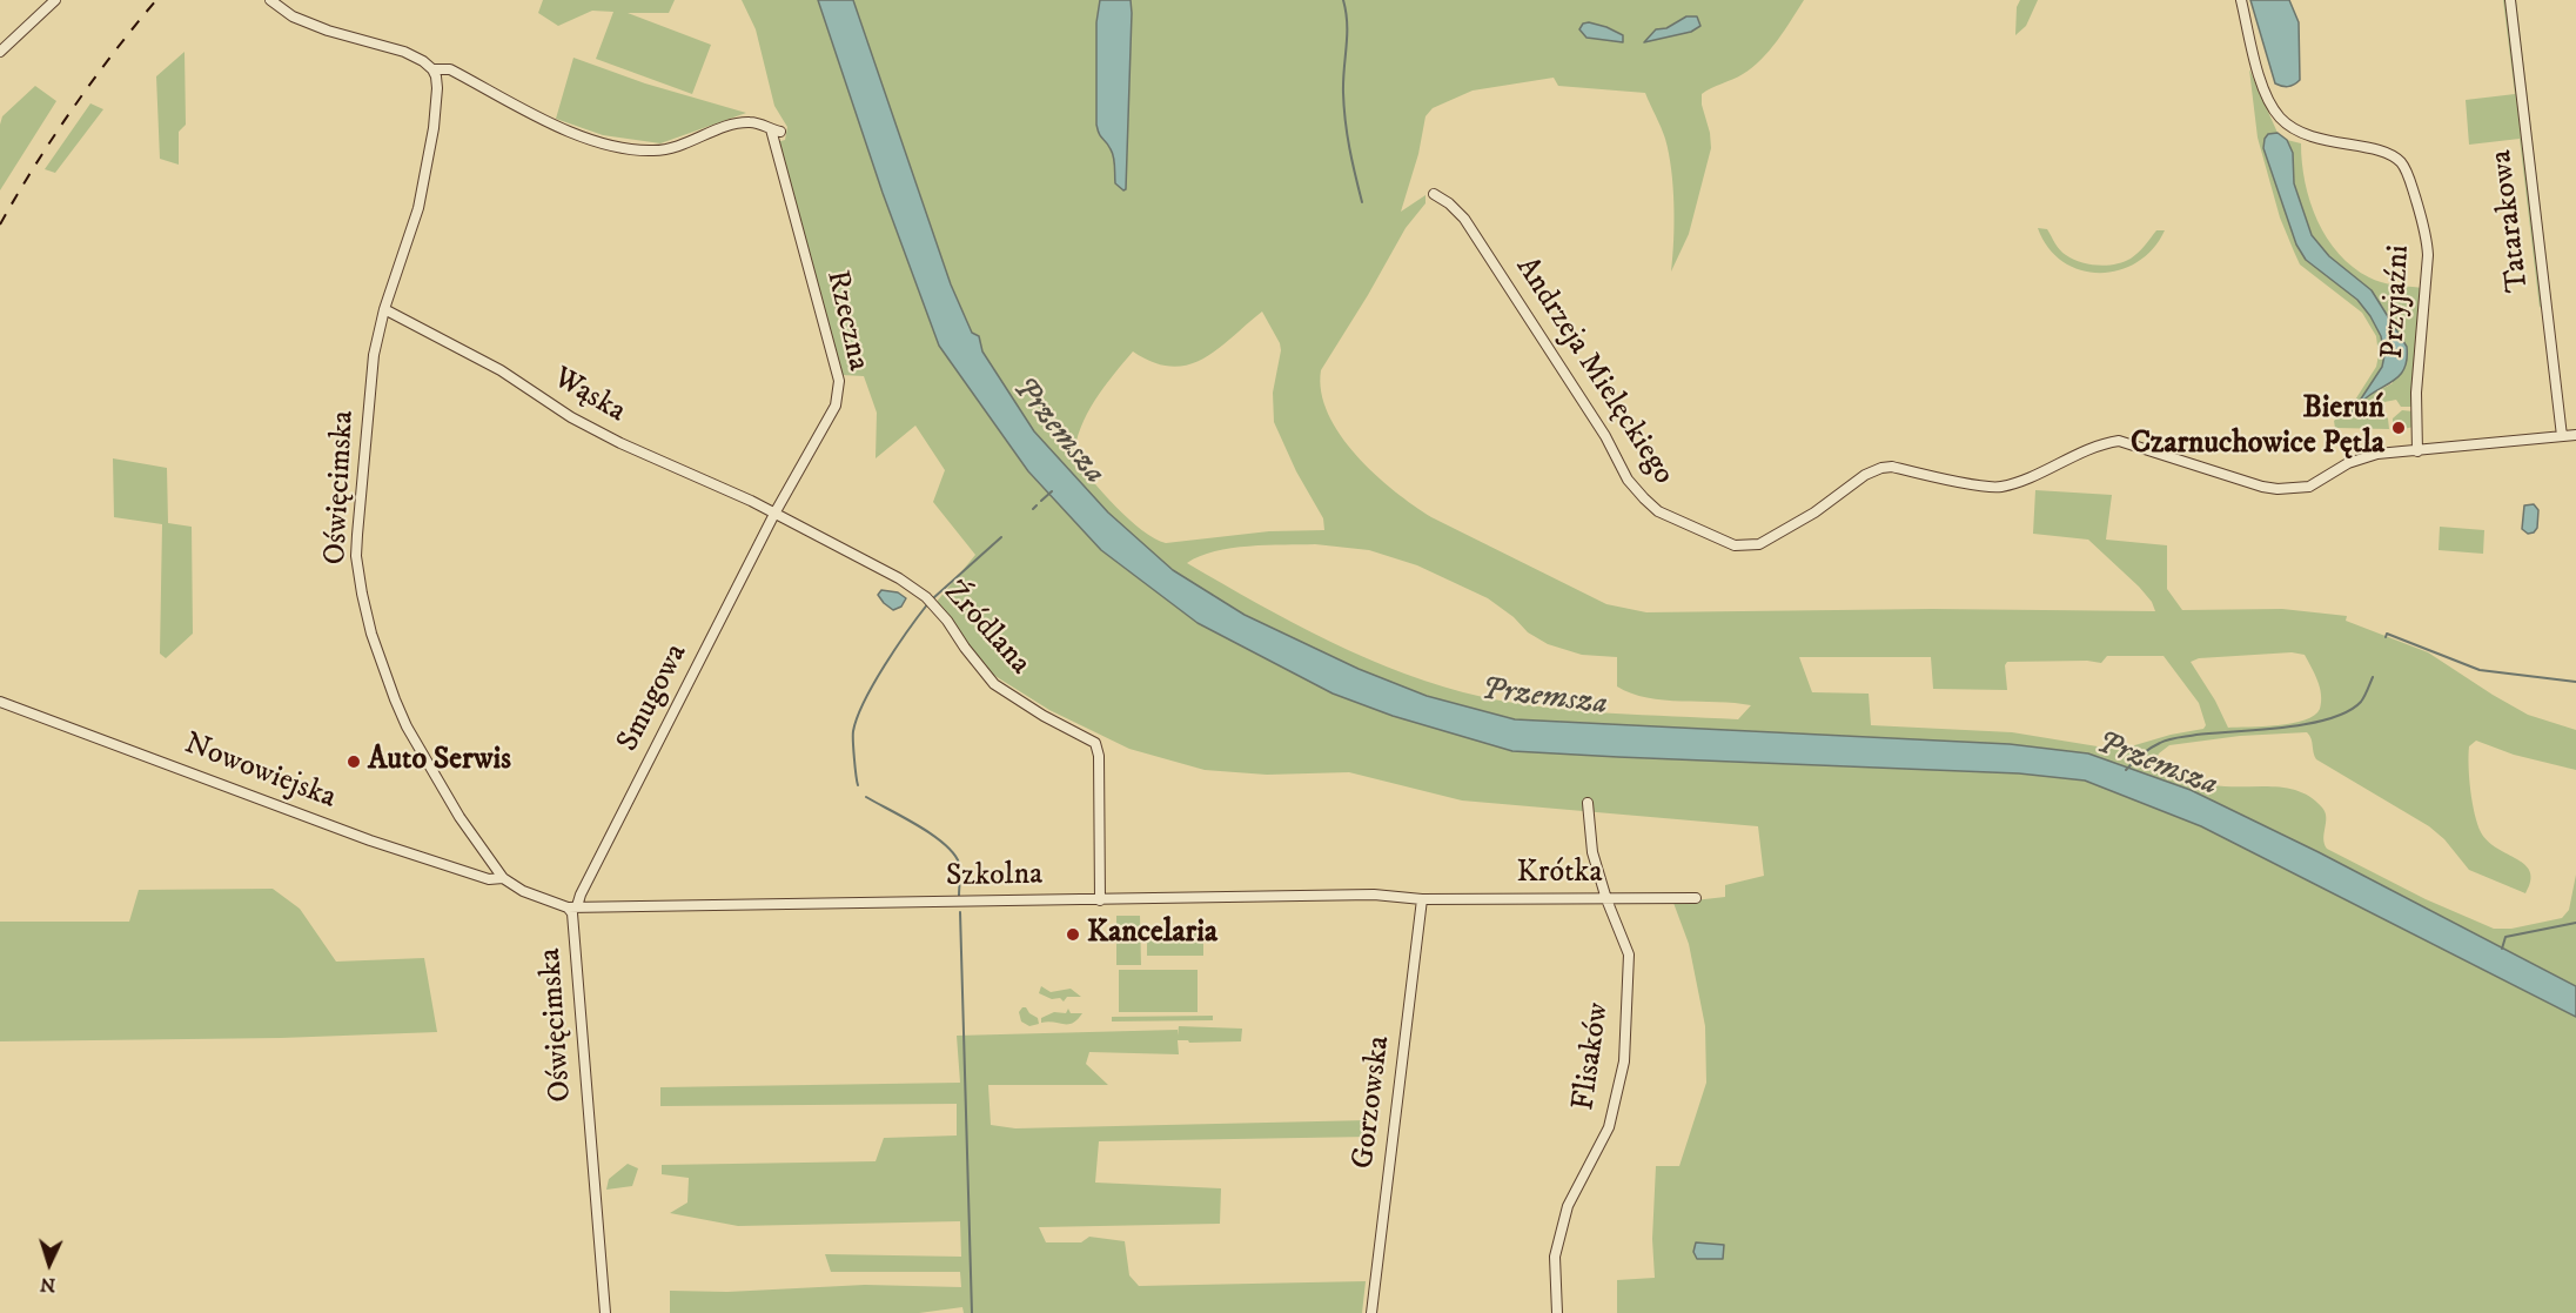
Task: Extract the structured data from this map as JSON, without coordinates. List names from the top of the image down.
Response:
{
  "streets": {
    "street": [
      "Tatarakowa",
      "Przyjaźni",
      "Rzeczna",
      "Andrzeja Mielęckiego",
      "Wąska",
      "Oświęcimska",
      "Źródlana",
      "Smugowa",
      "Nowowiejska",
      "Krótka",
      "Szkolna",
      "Flisaków",
      "Gorzowska"
    ]
  },
  "crossings": [
    ["Tatarakowa", "Andrzeja Mielęckiego"],
    ["Przyjaźni", "Andrzeja Mielęckiego"],
    ["Rzeczna", "Wąska"],
    ["Rzeczna", "Oświęcimska"],
    ["Rzeczna", "Źródlana"],
    ["Rzeczna", "Smugowa"],
    ["Wąska", "Oświęcimska"],
    ["Wąska", "Źródlana"],
    ["Wąska", "Smugowa"],
    ["Oświęcimska", "Smugowa"],
    ["Oświęcimska", "Nowowiejska"],
    ["Oświęcimska", "Szkolna"],
    ["Źródlana", "Smugowa"],
    ["Źródlana", "Szkolna"],
    ["Smugowa", "Szkolna"],
    ["Krótka", "Szkolna"],
    ["Krótka", "Flisaków"],
    ["Krótka", "Gorzowska"],
    ["Szkolna", "Gorzowska"]
  ],
  "water": ["Przemsza"],
  "places": ["Bieruń Czarnuchowice Pętla", "Auto Serwis", "Kancelaria"],
  "north": "bottom"
}
